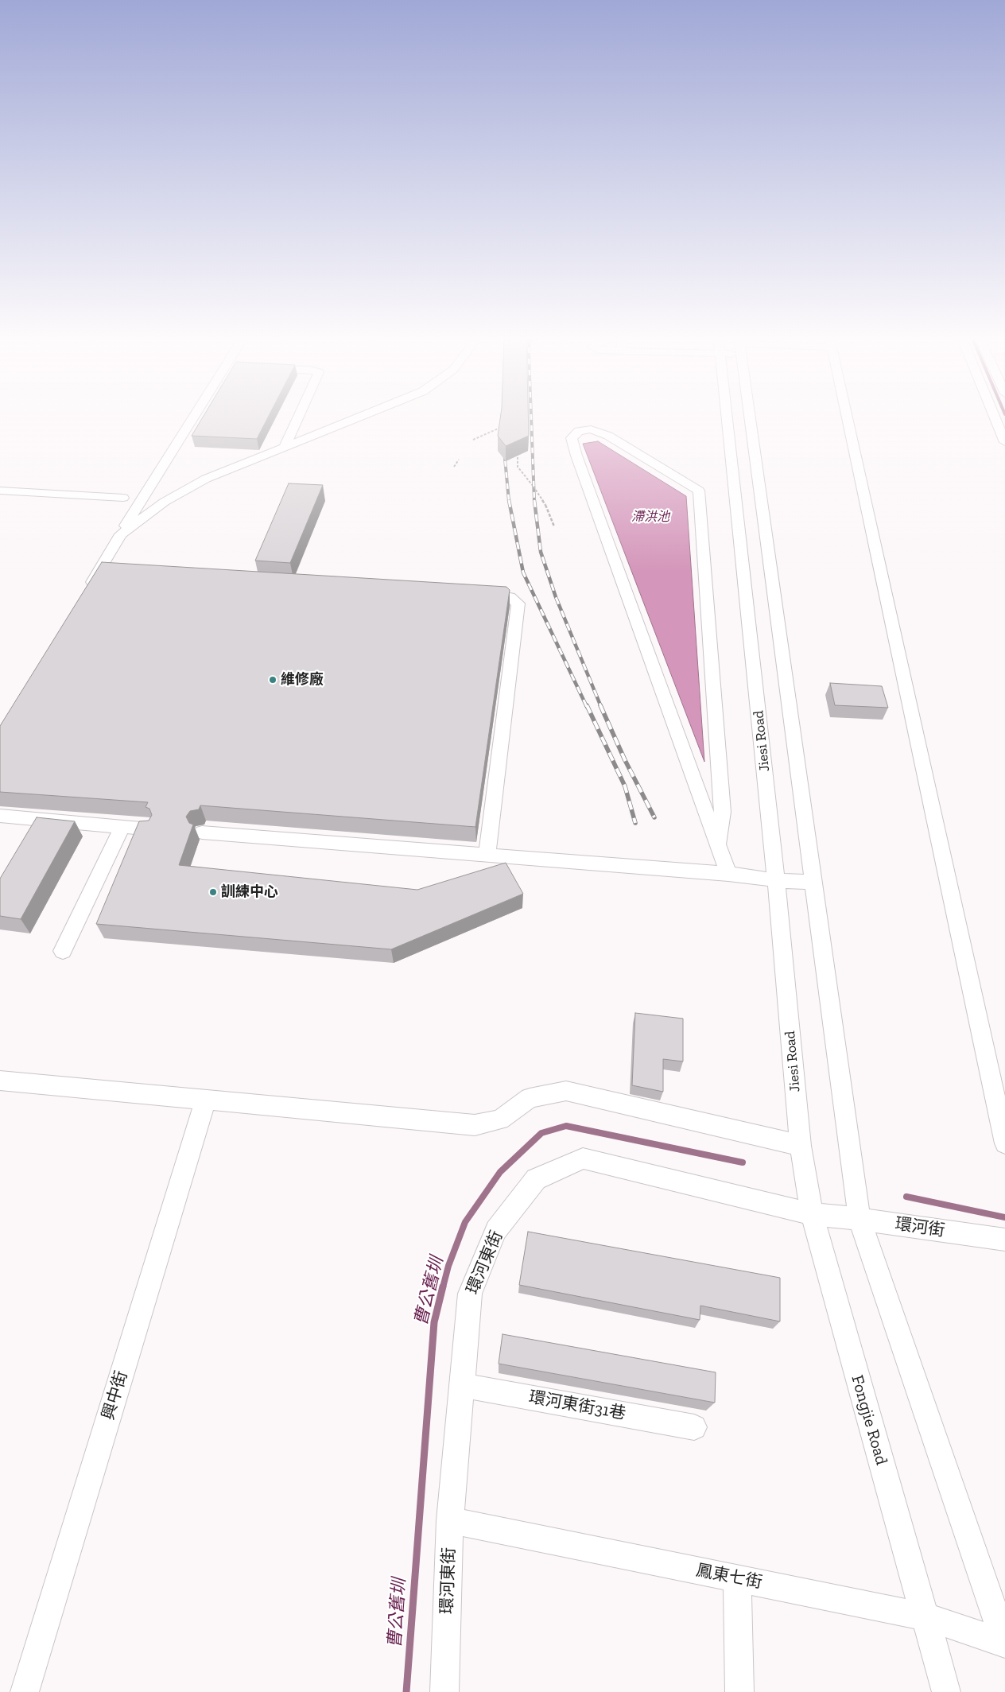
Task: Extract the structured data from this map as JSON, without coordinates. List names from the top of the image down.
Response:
{
  "streets": {
    "street": [
      "Jiesi Road",
      "環河街",
      "環河東街",
      "興中街",
      "環河東街31巷",
      "Fongjie Road",
      "鳳東七街"
    ]
  },
  "crossings": [
    ["Jiesi Road", "Fongjie Road"],
    ["環河街", "環河東街"],
    ["環河街", "Fongjie Road"],
    ["環河東街", "環河東街31巷"],
    ["環河東街", "Fongjie Road"],
    ["環河東街", "鳳東七街"],
    ["Fongjie Road", "鳳東七街"]
  ],
  "water": ["滯洪池", "曹公舊圳"],
  "places": ["維修廠", "訓練中心"]
}
